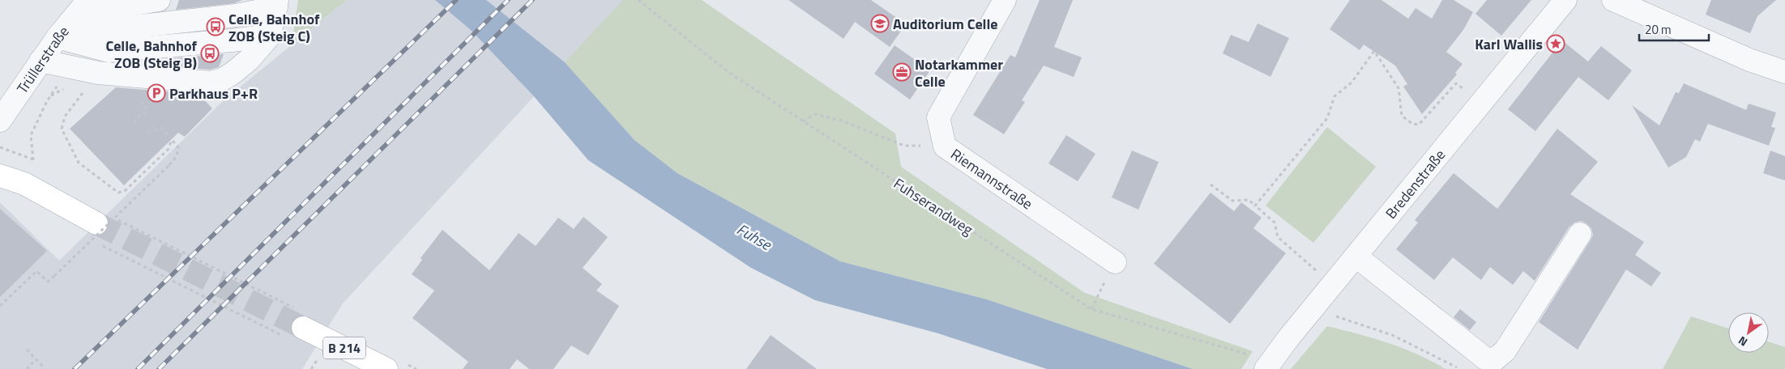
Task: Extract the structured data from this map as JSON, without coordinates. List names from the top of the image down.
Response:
{
  "streets": {
    "main road": ["B 214"],
    "street": ["Trüllerstraße", "Riemannstraße", "Bredenstraße"],
    "path": ["Fuhserandweg"]
  },
  "water": ["Fuhse"],
  "places": {
    "school or university": ["Auditorium Celle"],
    "bus stop": ["Celle, Bahnhof ZOB (Steig C)", "Celle, Bahnhof ZOB (Steig B)"],
    "place": ["Karl Wallis"],
    "office": ["Notarkammer Celle"],
    "parking": ["Parkhaus P+R"]
  },
  "scale_bar": "20 m",
  "north": "bottom left"
}
